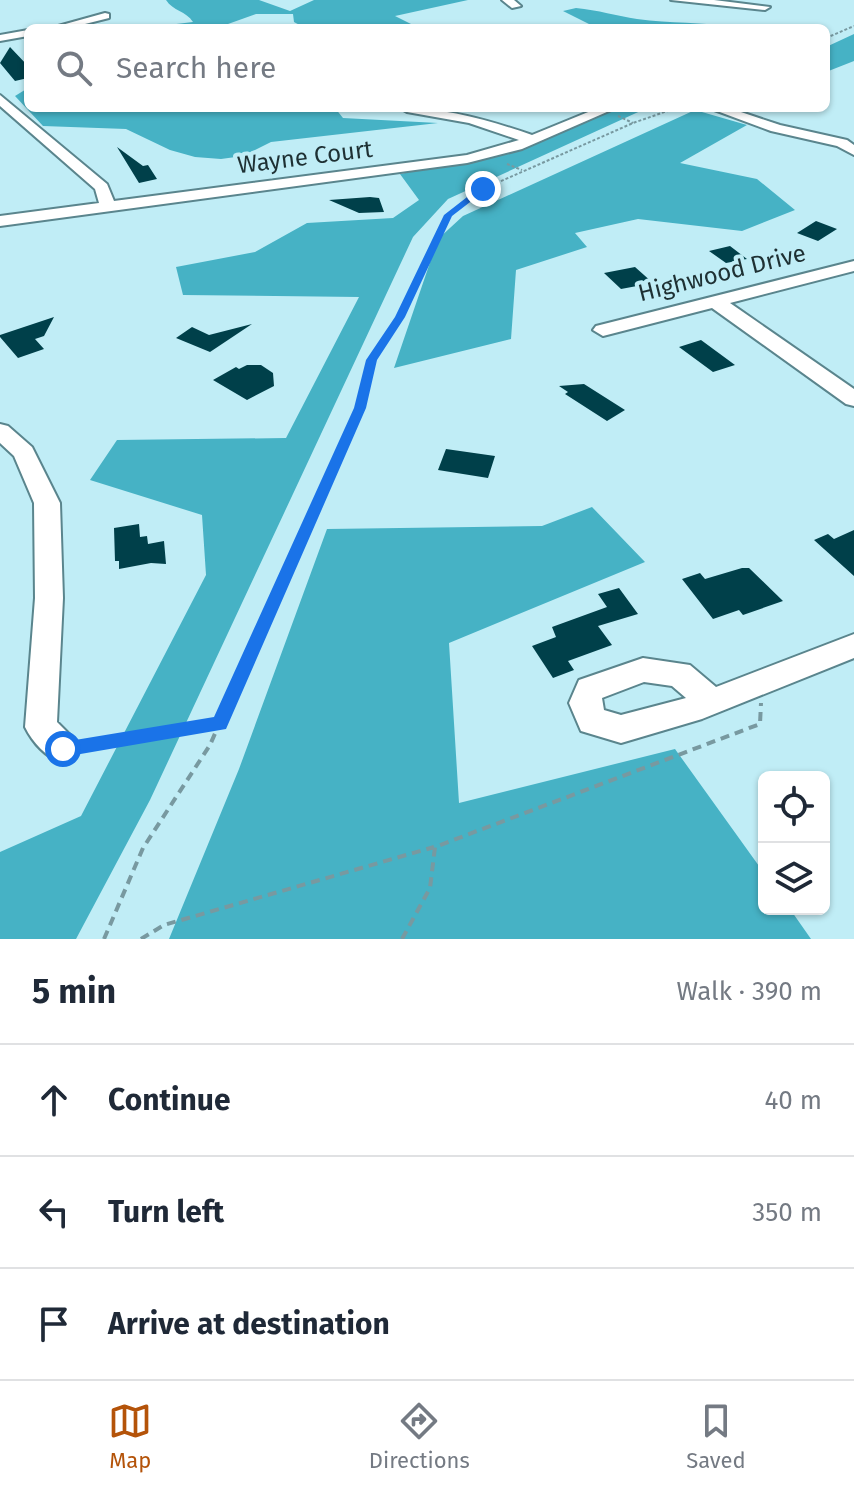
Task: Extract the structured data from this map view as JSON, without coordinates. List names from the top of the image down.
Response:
{
  "streets": {
    "street": ["Wayne Court", "Highwood Drive"]
  },
  "page": {
    "search": "Search here",
    "heading": ["5 min", "Walk · 390 m"],
    "list": [
      ["Continue", "40 m"],
      ["Turn left", "350 m"],
      "Arrive at destination"
    ],
    "nav": ["Map", "Directions", "Saved"]
  }
}
